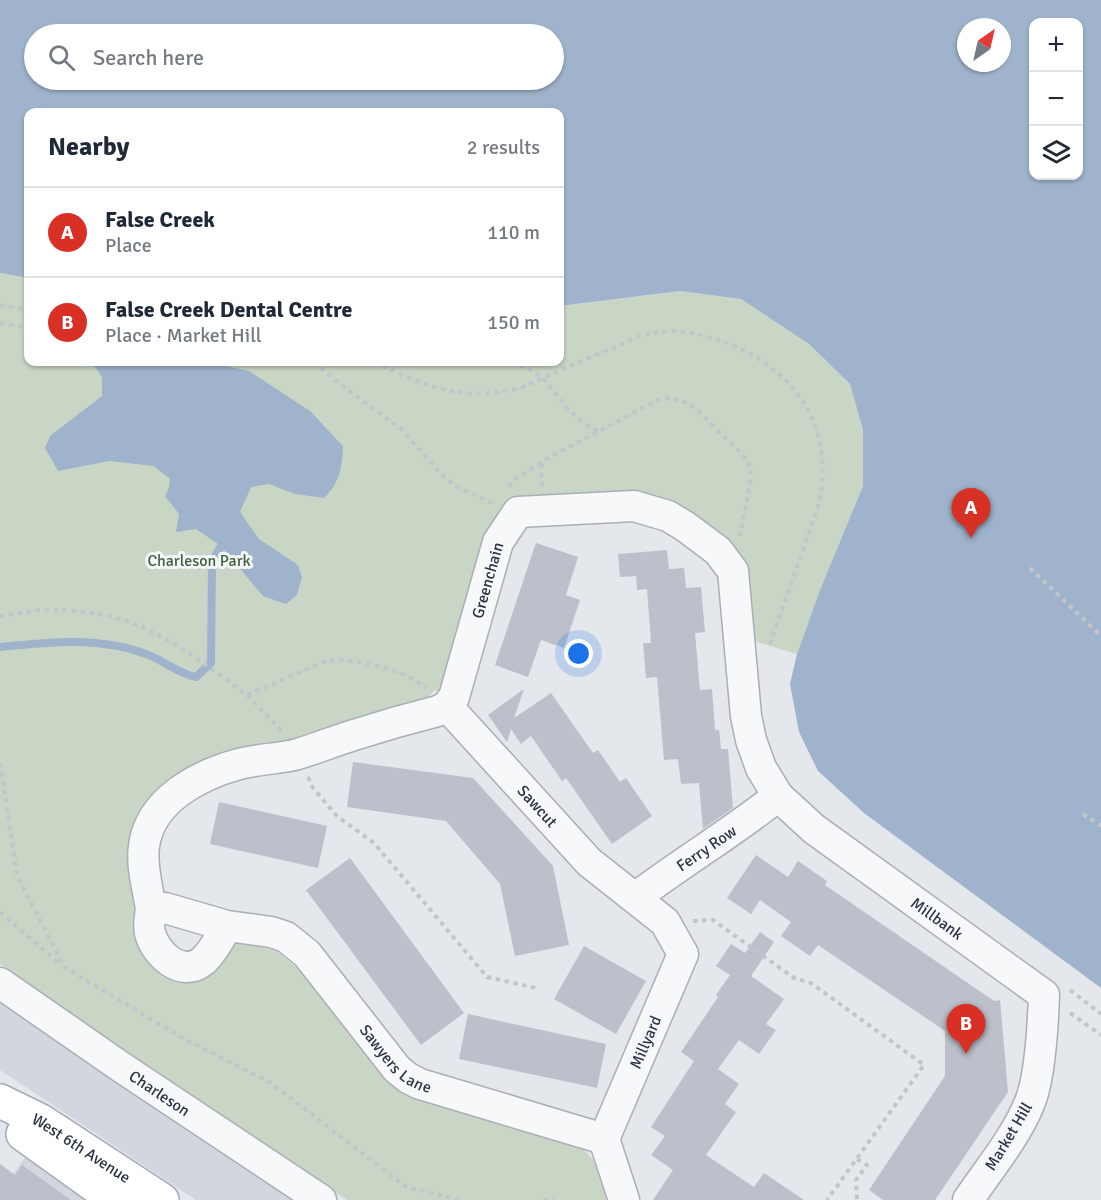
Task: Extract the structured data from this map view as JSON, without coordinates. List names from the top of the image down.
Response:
{
  "streets": {
    "main road": ["West 6th Avenue"],
    "street": [
      "Greenchain",
      "Sawcut",
      "Ferry Row",
      "Millbank",
      "Millyard",
      "Sawyers Lane",
      "Charleson",
      "Market Hill"
    ]
  },
  "crossings": [
    ["Greenchain", "Sawcut"],
    ["Sawcut", "Ferry Row"],
    ["Sawcut", "Millyard"],
    ["Ferry Row", "Millbank"],
    ["Ferry Row", "Millyard"],
    ["Millbank", "Market Hill"],
    ["Millyard", "Sawyers Lane"]
  ],
  "parks": ["Charleson Park"],
  "north": "top right",
  "page": {
    "map_buttons": ["+", "−"],
    "search": "Search here",
    "heading": ["Nearby", "2 results"],
    "list": [
      {
        "mark": "A",
        "name": "False Creek",
        "note": "Place",
        "value": "110 m"
      },
      {
        "mark": "B",
        "name": "False Creek Dental Centre",
        "note": "Place · Market Hill",
        "value": "150 m"
      }
    ],
    "pins": ["A", "B"]
  }
}
